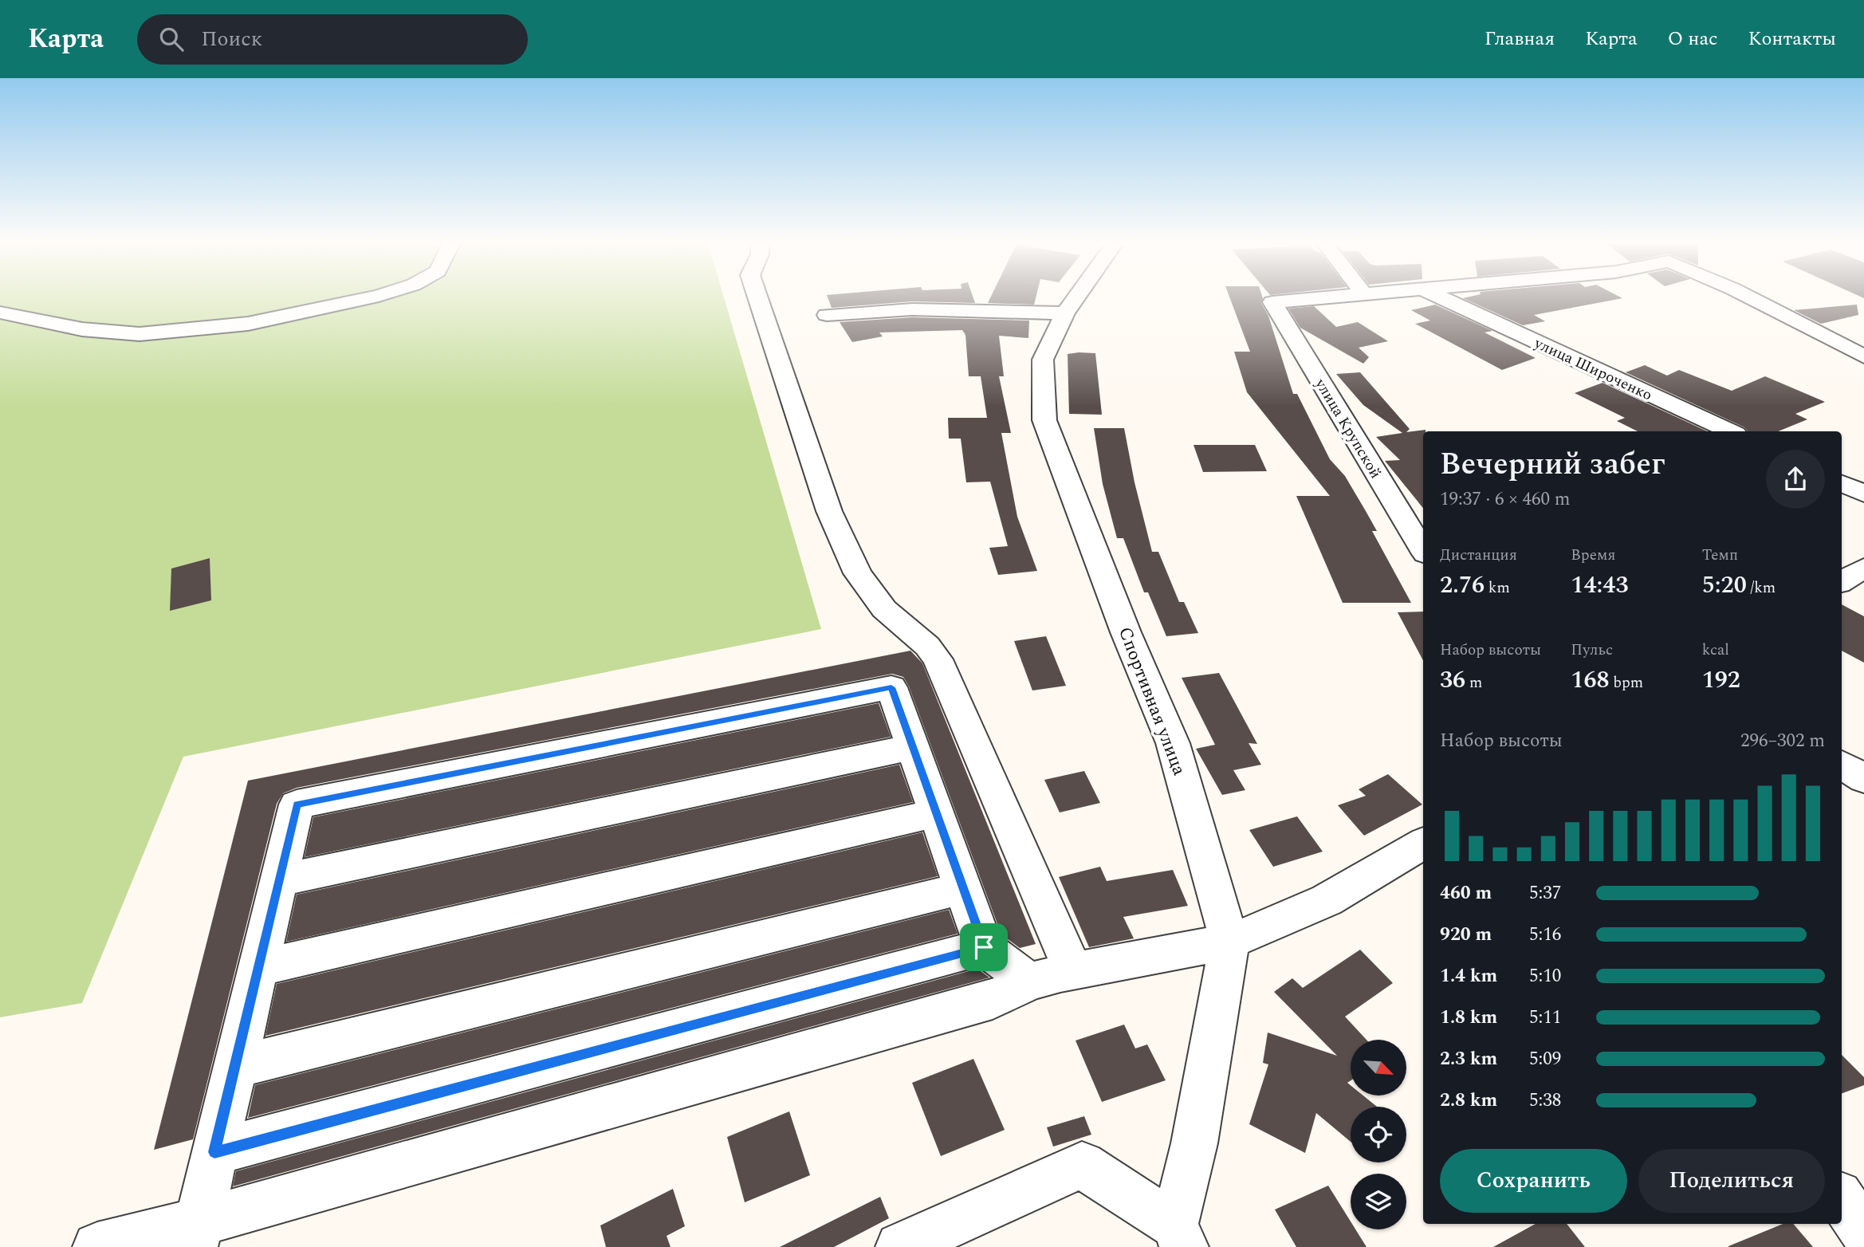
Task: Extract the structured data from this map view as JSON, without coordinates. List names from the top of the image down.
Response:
{
  "streets": {
    "street": ["улица Широченко", "улица Крупской", "Спортивная улица"]
  },
  "north": "bottom right",
  "page": {
    "header": "Карта",
    "search": "Поиск",
    "nav": [
      "Главная",
      "Карта",
      "О нас",
      "Контакты"
    ],
    "heading": ["Вечерний забег", "19:37 · 6 × 460 m"],
    "stats": [
      ["Дистанция", "2.76 km"],
      ["Время", "14:43"],
      ["Темп", "5:20 /km"],
      ["Набор высоты", "36 m"],
      ["Пульс", "168 bpm"],
      ["kcal", "192"]
    ],
    "chart": ["Набор высоты", "296–302 m"],
    "list": [
      {
        "name": "460 m",
        "note": "5:37"
      },
      {
        "name": "920 m",
        "note": "5:16"
      },
      {
        "name": "1.4 km",
        "note": "5:10"
      },
      {
        "name": "1.8 km",
        "note": "5:11"
      },
      {
        "name": "2.3 km",
        "note": "5:09"
      },
      {
        "name": "2.8 km",
        "note": "5:38"
      }
    ],
    "buttons": ["Сохранить", "Поделиться"]
  }
}
